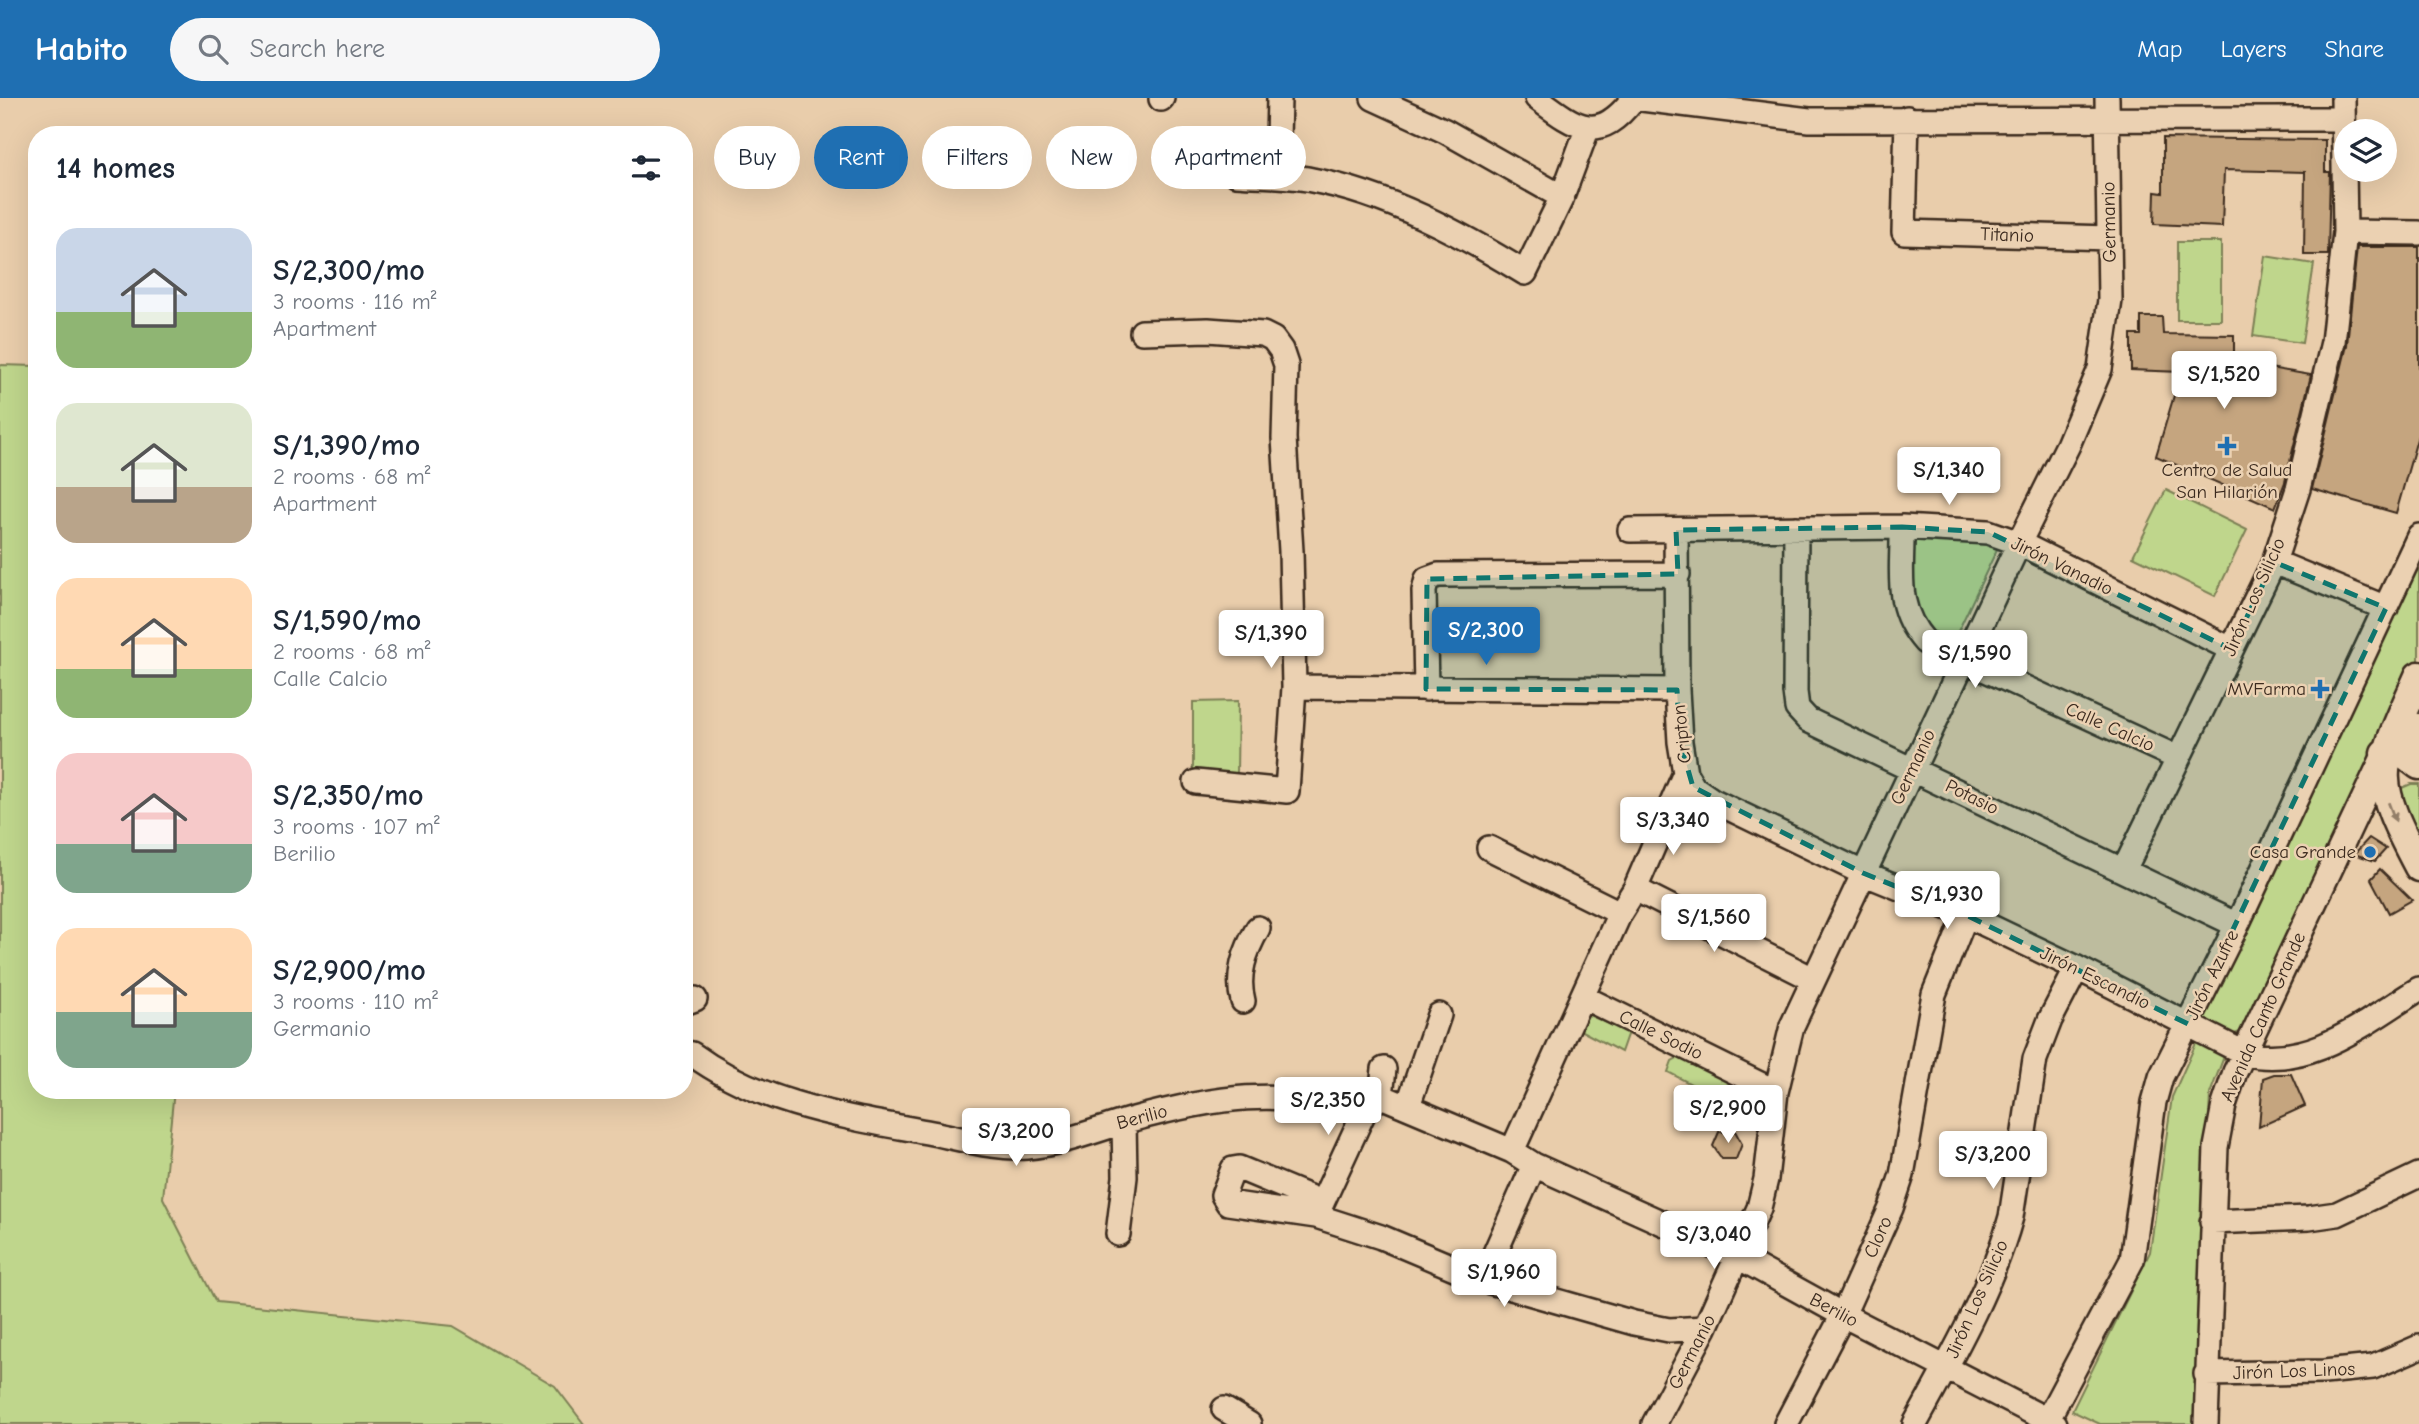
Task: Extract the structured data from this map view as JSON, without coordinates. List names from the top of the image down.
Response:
{
  "streets": {
    "street": [
      "Germanio",
      "Titanio",
      "Jirón Vanadio",
      "Jirón Los Silicio",
      "Calle Calcio",
      "Cripton",
      "Potasio",
      "Jirón Azufre",
      "Jirón Escandio",
      "Avenida Canto Grande",
      "Calle Sodio",
      "Berilio",
      "Cloro",
      "Jirón Los Linos"
    ]
  },
  "crossings": [
    ["Germanio", "Titanio"],
    ["Germanio", "Jirón Vanadio"],
    ["Germanio", "Calle Calcio"],
    ["Germanio", "Potasio"],
    ["Germanio", "Jirón Escandio"],
    ["Germanio", "Calle Sodio"],
    ["Germanio", "Berilio"],
    ["Jirón Vanadio", "Jirón Los Silicio"],
    ["Jirón Vanadio", "Calle Calcio"],
    ["Jirón Vanadio", "Cripton"],
    ["Jirón Vanadio", "Potasio"],
    ["Jirón Los Silicio", "Calle Calcio"],
    ["Jirón Los Silicio", "Potasio"],
    ["Jirón Los Silicio", "Jirón Escandio"],
    ["Jirón Los Silicio", "Berilio"],
    ["Cripton", "Jirón Escandio"],
    ["Cripton", "Calle Sodio"],
    ["Cripton", "Berilio"],
    ["Potasio", "Jirón Azufre"],
    ["Jirón Azufre", "Jirón Escandio"],
    ["Jirón Azufre", "Berilio"],
    ["Jirón Escandio", "Avenida Canto Grande"],
    ["Jirón Escandio", "Cloro"],
    ["Avenida Canto Grande", "Jirón Los Linos"],
    ["Berilio", "Cloro"]
  ],
  "places": {
    "health": ["Centro de Salud San Hilarión", "MVFarma"],
    "other": ["Casa Grande"]
  },
  "page": {
    "header": "Habito",
    "search": "Search here",
    "nav": ["Map", "Layers", "Share"],
    "chip": [
      "Buy",
      "Rent",
      "Filters",
      "New",
      "Apartment"
    ],
    "heading": "14 homes",
    "list": [
      {
        "name": "S/2,300/mo",
        "note": "3 rooms · 116 m² · Apartment"
      },
      {
        "name": "S/1,390/mo",
        "note": "2 rooms · 68 m² · Apartment"
      },
      {
        "name": "S/1,590/mo",
        "note": "2 rooms · 68 m² · Calle Calcio"
      },
      {
        "name": "S/2,350/mo",
        "note": "3 rooms · 107 m² · Berilio"
      },
      {
        "name": "S/2,900/mo",
        "note": "3 rooms · 110 m² · Germanio"
      }
    ],
    "price": [
      "S/1,520",
      "S/1,340",
      "S/2,300",
      "S/1,390",
      "S/1,590",
      "S/3,340",
      "S/1,930",
      "S/1,560",
      "S/2,350",
      "S/2,900",
      "S/3,200",
      "S/3,200",
      "S/3,040",
      "S/1,960"
    ]
  }
}
